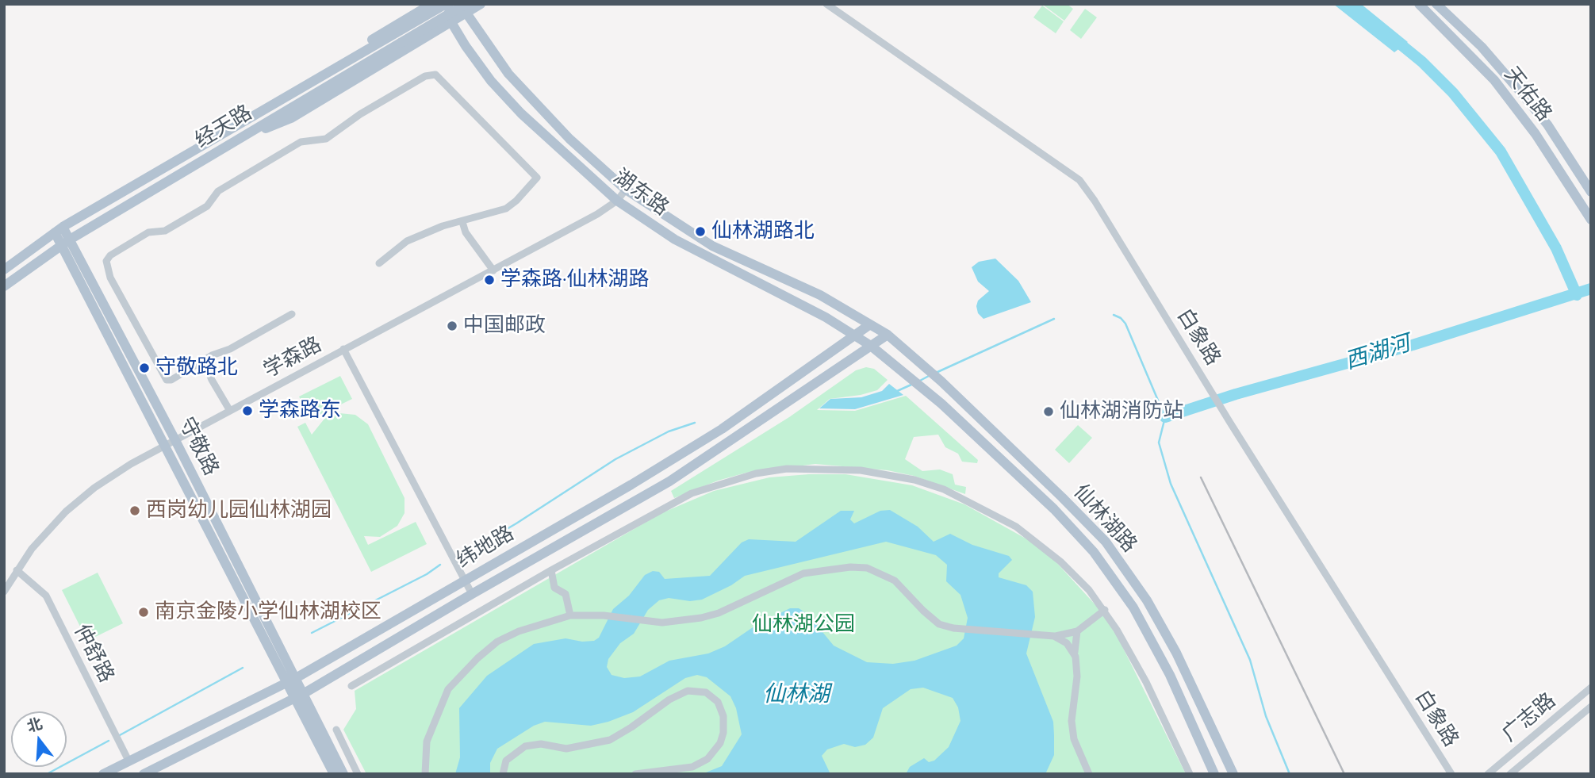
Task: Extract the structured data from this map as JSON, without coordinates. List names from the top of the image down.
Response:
{
  "streets": {
    "main road": [
      "天佑路",
      "经天路",
      "湖东路",
      "守敬路",
      "仙林湖路",
      "纬地路"
    ],
    "street": [
      "白象路",
      "学森路",
      "仲舒路",
      "广志路"
    ]
  },
  "crossings": [
    ["经天路", "湖东路"],
    ["经天路", "守敬路"],
    ["湖东路", "学森路"],
    ["湖东路", "仙林湖路"],
    ["湖东路", "纬地路"],
    ["学森路", "守敬路"],
    ["学森路", "仲舒路"],
    ["守敬路", "纬地路"],
    ["仙林湖路", "纬地路"],
    ["纬地路", "仲舒路"]
  ],
  "water": ["西湖河", "仙林湖"],
  "parks": ["仙林湖公园"],
  "places": [
    "仙林湖路北",
    "学森路·仙林湖路",
    "中国邮政",
    "守敬路北",
    "学森路东",
    "仙林湖消防站",
    "西岗幼儿园仙林湖园",
    "南京金陵小学仙林湖校区"
  ],
  "north": "top"
}
